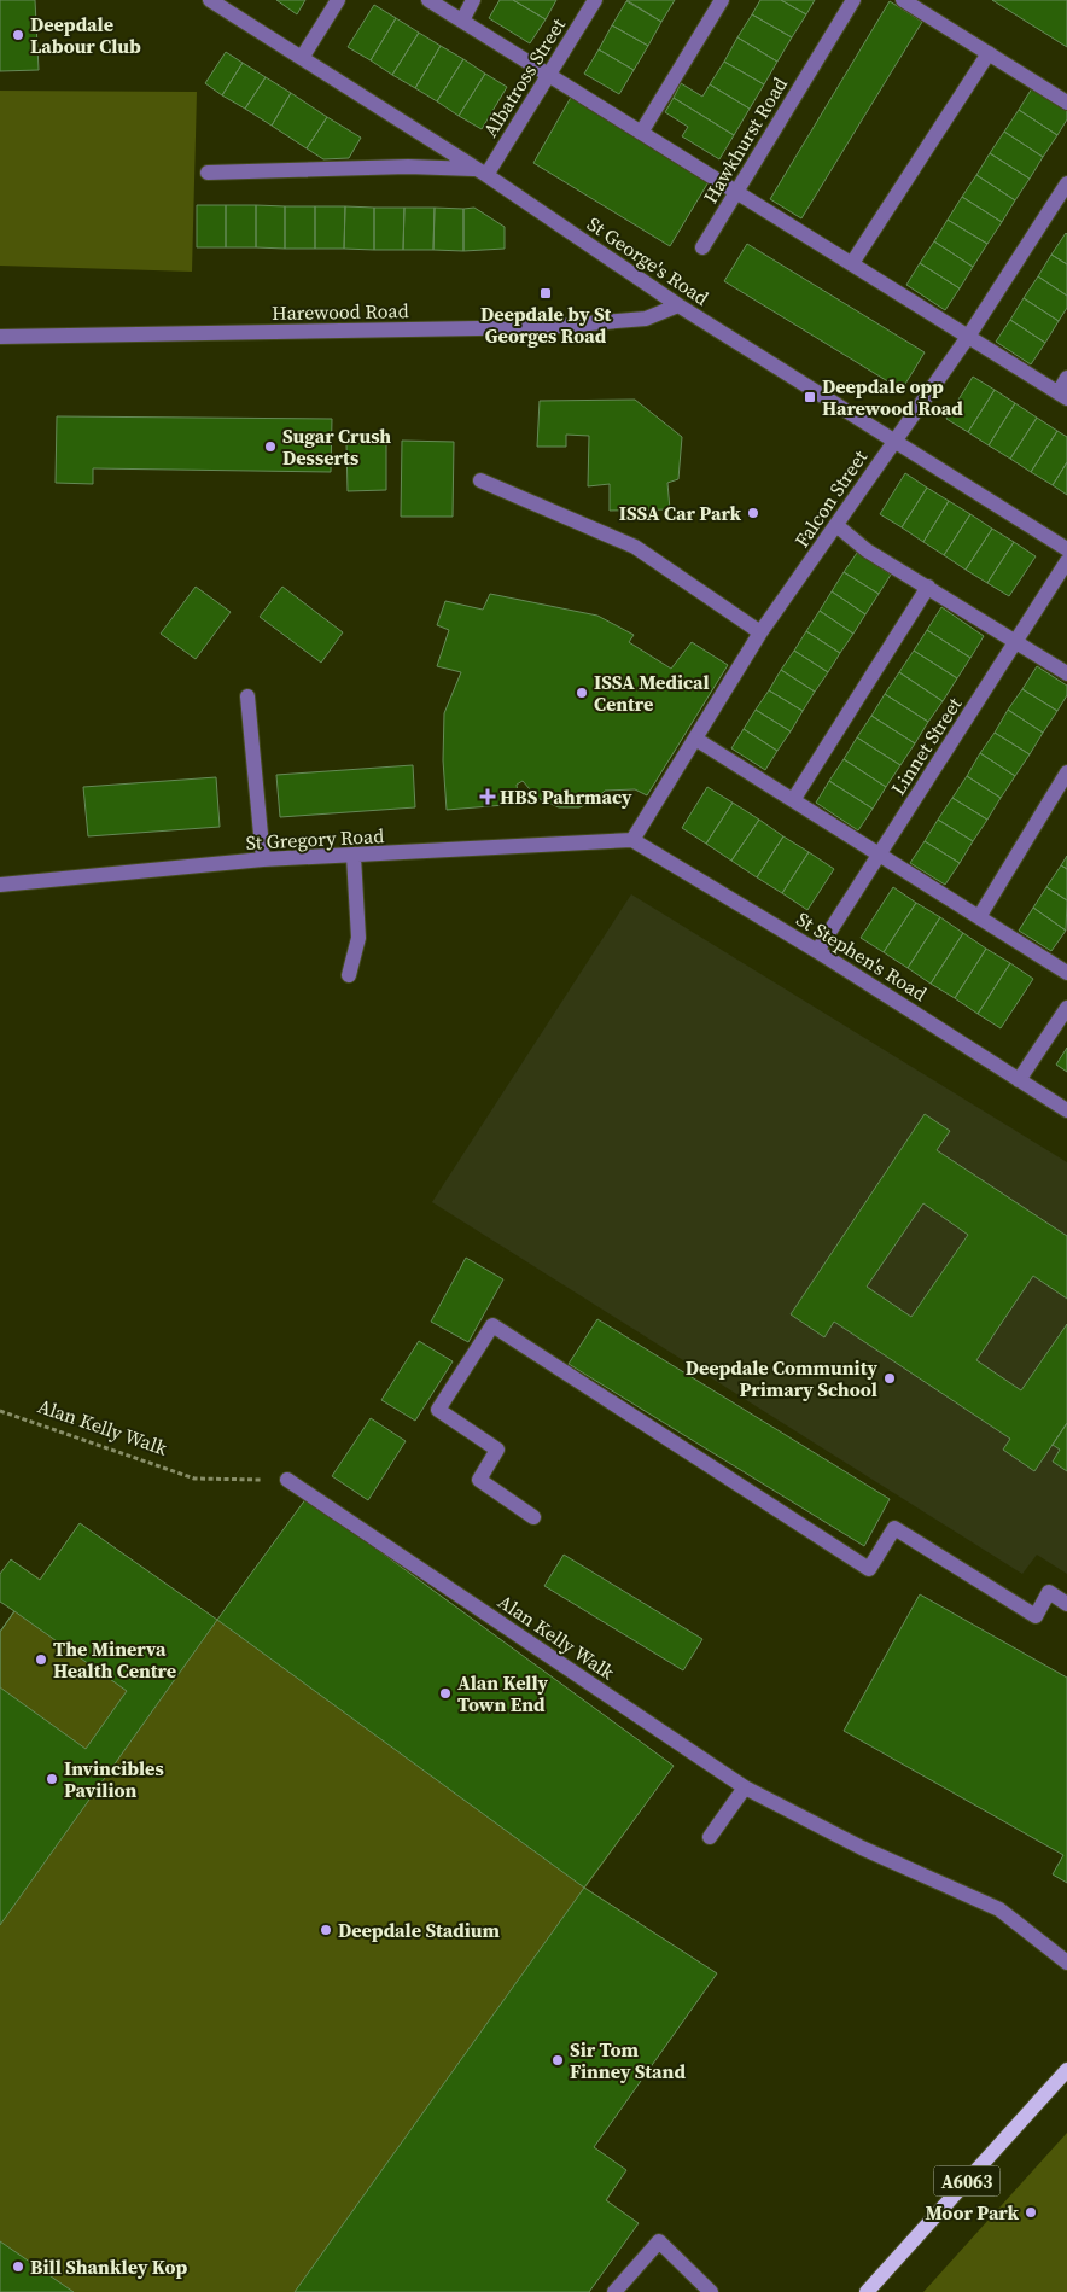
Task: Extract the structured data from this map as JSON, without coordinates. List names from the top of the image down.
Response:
{
  "streets": {
    "main road": ["A6063"],
    "street": [
      "Albatross Street",
      "Hawkhurst Road",
      "St George's Road",
      "Harewood Road",
      "Falcon Street",
      "Linnet Street",
      "St Gregory Road",
      "St Stephen's Road",
      "Alan Kelly Walk"
    ]
  },
  "crossings": [
    ["Albatross Street", "St George's Road"],
    ["St George's Road", "Harewood Road"],
    ["St George's Road", "Falcon Street"],
    ["Falcon Street", "St Gregory Road"],
    ["Falcon Street", "St Stephen's Road"],
    ["Linnet Street", "St Stephen's Road"],
    ["St Gregory Road", "St Stephen's Road"]
  ],
  "places": {
    "other": [
      "Deepdale Labour Club",
      "Sugar Crush Desserts",
      "ISSA Car Park",
      "ISSA Medical Centre",
      "Deepdale Community Primary School",
      "The Minerva Health Centre",
      "Alan Kelly Town End",
      "Invincibles Pavilion",
      "Deepdale Stadium",
      "Sir Tom Finney Stand",
      "Moor Park",
      "Bill Shankley Kop"
    ],
    "transit": ["Deepdale by St Georges Road", "Deepdale opp Harewood Road"],
    "health": ["HBS Pahrmacy"]
  }
}
